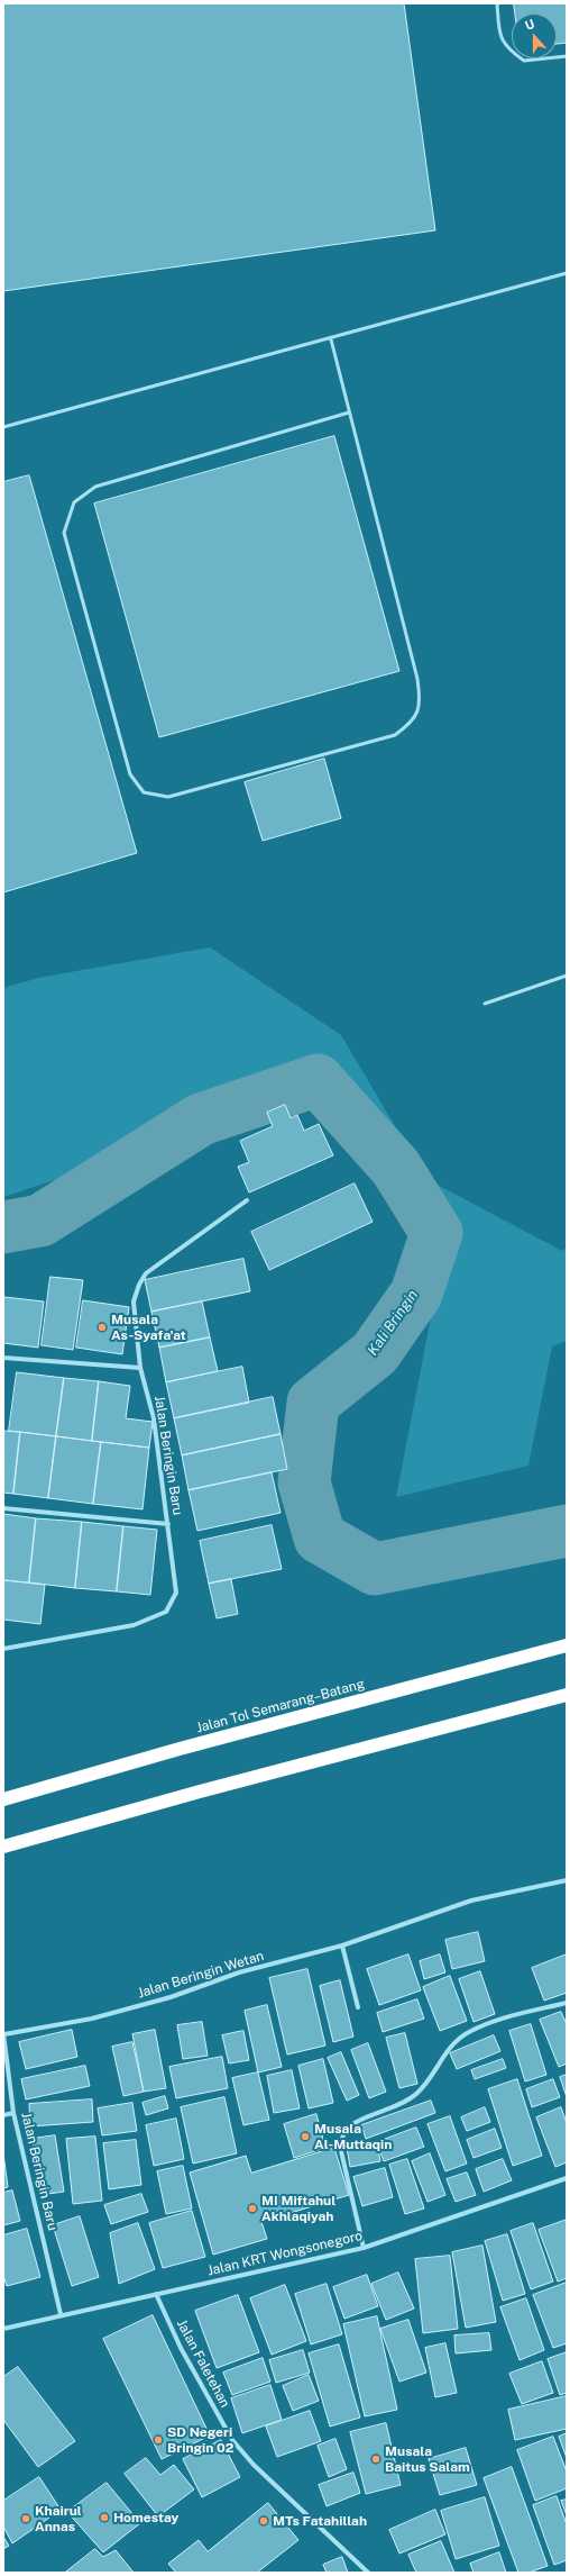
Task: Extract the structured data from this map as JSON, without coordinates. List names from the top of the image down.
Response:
{
  "streets": {
    "highway": ["Jalan Tol Semarang–Batang"],
    "street": [
      "Jalan Beringin Baru",
      "Jalan Beringin Wetan",
      "Jalan KRT Wongsonegoro",
      "Jalan Faletehan"
    ]
  },
  "crossings": [
    ["Jalan Beringin Baru", "Jalan Beringin Wetan"],
    ["Jalan Beringin Baru", "Jalan KRT Wongsonegoro"],
    ["Jalan KRT Wongsonegoro", "Jalan Faletehan"]
  ],
  "water": ["Kali Bringin"],
  "places": [
    "Musala As-Syafa'at",
    "Musala Al-Muttaqin",
    "MI Miftahul Akhlaqiyah",
    "SD Negeri Bringin 02",
    "Musala Baitus Salam",
    "Homestay",
    "Khairul Annas",
    "MTs Fatahillah"
  ],
  "north": "top"
}
